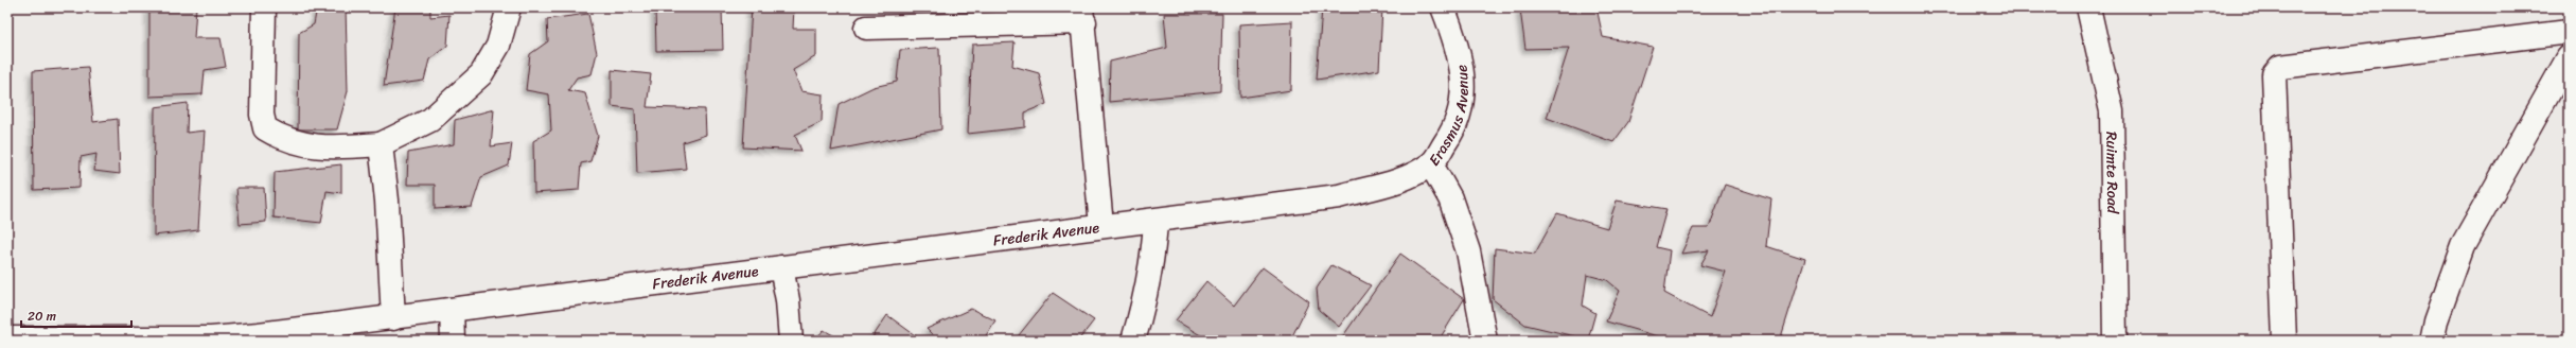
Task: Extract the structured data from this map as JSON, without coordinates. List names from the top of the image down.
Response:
{
  "streets": {
    "street": ["Erasmus Avenue", "Ruimte Road", "Frederik Avenue"]
  },
  "crossings": [
    ["Erasmus Avenue", "Frederik Avenue"]
  ],
  "scale_bar": "20 m"
}
